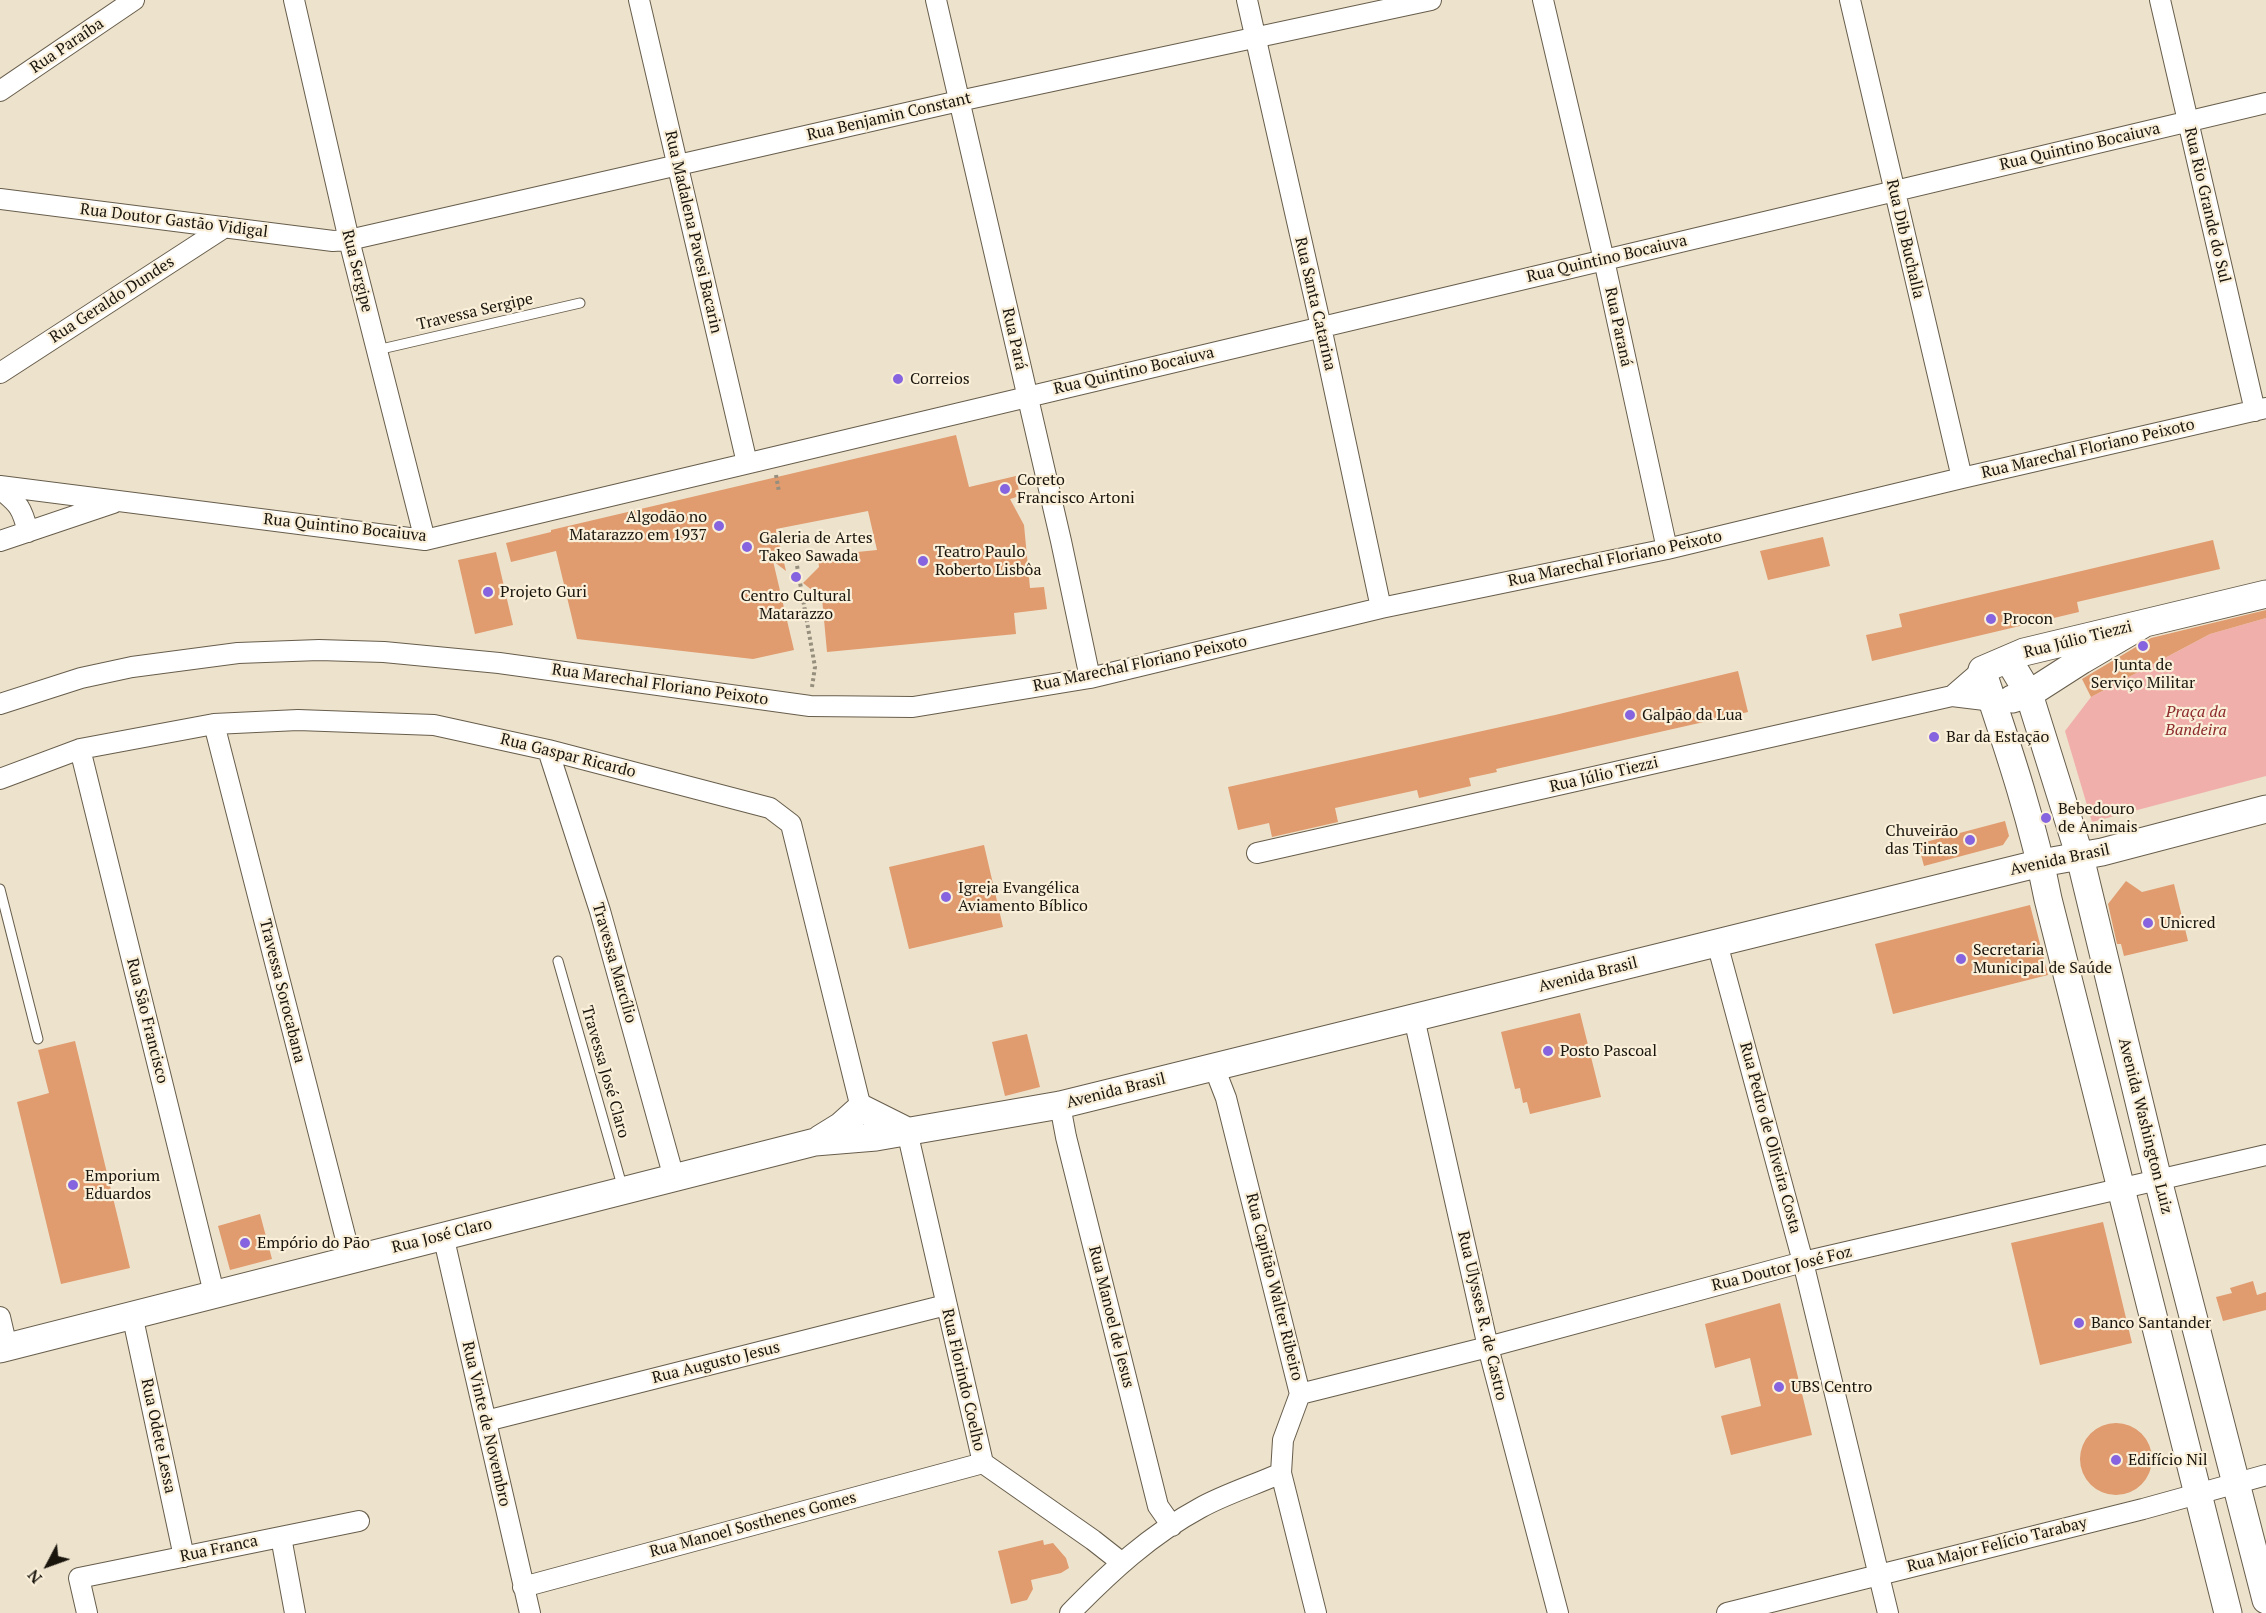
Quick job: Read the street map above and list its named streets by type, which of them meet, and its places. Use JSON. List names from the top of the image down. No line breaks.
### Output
{"streets":{"street":["Rua Paraíba","Rua Benjamin Constant","Rua Quintino Bocaiuva","Rua Rio Grande do Sul","Rua Doutor Gastão Vidigal","Rua Madalena Pavesi Bacarin","Rua Dib Buchalla","Rua Sergipe","Rua Geraldo Dundes","Rua Santa Catarina","Rua Paraná","Rua Pará","Rua Marechal Floriano Peixoto","Rua Júlio Tiezzi","Rua Gaspar Ricardo","Avenida Brasil","Travessa Marcílio","Travessa Sorocabana","Rua São Francisco","Avenida Washington Luiz","Rua Pedro de Oliveira Costa","Rua José Claro","Rua Doutor José Foz","Rua Capitão Walter Ribeiro","Rua Ulysses R. de Castro","Rua Manoel de Jesus","Rua Augusto Jesus","Rua Florindo Coelho","Rua Vinte de Novembro","Rua Odete Lessa","Rua Manoel Sosthenes Gomes","Rua Major Felício Tarabay","Rua Franca"],"lane":["Travessa Sergipe","Travessa José Claro"]},"crossings":[["Rua Benjamin Constant","Rua Doutor Gastão Vidigal"],["Rua Benjamin Constant","Rua Madalena Pavesi Bacarin"],["Rua Benjamin Constant","Rua Sergipe"],["Rua Benjamin Constant","Rua Santa Catarina"],["Rua Benjamin Constant","Rua Pará"],["Rua Quintino Bocaiuva","Rua Rio Grande do Sul"],["Rua Quintino Bocaiuva","Rua Madalena Pavesi Bacarin"],["Rua Quintino Bocaiuva","Rua Dib Buchalla"],["Rua Quintino Bocaiuva","Rua Sergipe"],["Rua Quintino Bocaiuva","Rua Santa Catarina"],["Rua Quintino Bocaiuva","Rua Paraná"],["Rua Quintino Bocaiuva","Rua Pará"],["Rua Rio Grande do Sul","Rua Marechal Floriano Peixoto"],["Rua Doutor Gastão Vidigal","Rua Sergipe"],["Rua Doutor Gastão Vidigal","Rua Geraldo Dundes"],["Rua Dib Buchalla","Rua Marechal Floriano Peixoto"],["Rua Sergipe","Travessa Sergipe"],["Rua Santa Catarina","Rua Marechal Floriano Peixoto"],["Rua Paraná","Rua Marechal Floriano Peixoto"],["Rua Pará","Rua Marechal Floriano Peixoto"],["Rua Júlio Tiezzi","Avenida Washington Luiz"],["Rua Gaspar Ricardo","Travessa Marcílio"],["Rua Gaspar Ricardo","Travessa Sorocabana"],["Rua Gaspar Ricardo","Rua São Francisco"],["Rua Gaspar Ricardo","Rua José Claro"],["Avenida Brasil","Avenida Washington Luiz"],["Avenida Brasil","Rua Pedro de Oliveira Costa"],["Avenida Brasil","Rua José Claro"],["Avenida Brasil","Rua Capitão Walter Ribeiro"],["Avenida Brasil","Rua Ulysses R. de Castro"],["Avenida Brasil","Rua Manoel de Jesus"],["Avenida Brasil","Rua Florindo Coelho"],["Travessa Marcílio","Rua José Claro"],["Travessa Sorocabana","Rua José Claro"],["Rua São Francisco","Rua José Claro"],["Travessa José Claro","Rua José Claro"],["Avenida Washington Luiz","Rua Doutor José Foz"],["Avenida Washington Luiz","Rua Major Felício Tarabay"],["Rua Pedro de Oliveira Costa","Rua Doutor José Foz"],["Rua Pedro de Oliveira Costa","Rua Major Felício Tarabay"],["Rua José Claro","Rua Florindo Coelho"],["Rua José Claro","Rua Vinte de Novembro"],["Rua José Claro","Rua Odete Lessa"],["Rua Doutor José Foz","Rua Capitão Walter Ribeiro"],["Rua Doutor José Foz","Rua Ulysses R. de Castro"],["Rua Augusto Jesus","Rua Florindo Coelho"],["Rua Augusto Jesus","Rua Vinte de Novembro"],["Rua Florindo Coelho","Rua Manoel Sosthenes Gomes"],["Rua Vinte de Novembro","Rua Manoel Sosthenes Gomes"],["Rua Odete Lessa","Rua Franca"]],"parks":["Praça da Bandeira"],"places":["Correios","Coreto Francisco Artoni","Algodão no Matarazzo em 1937","Galeria de Artes Takeo Sawada","Teatro Paulo Roberto Lisbôa","Centro Cultural Matarazzo","Projeto Guri","Procon","Junta de Serviço Militar","Galpão da Lua","Bar da Estação","Bebedouro de Animais","Chuveirão das Tintas","Igreja Evangélica Aviamento Bíblico","Unicred","Secretaria Municipal de Saúde","Posto Pascoal","Emporium Eduardos","Empório do Pão","Banco Santander","UBS Centro","Edifício Nil"],"north":"bottom left"}
